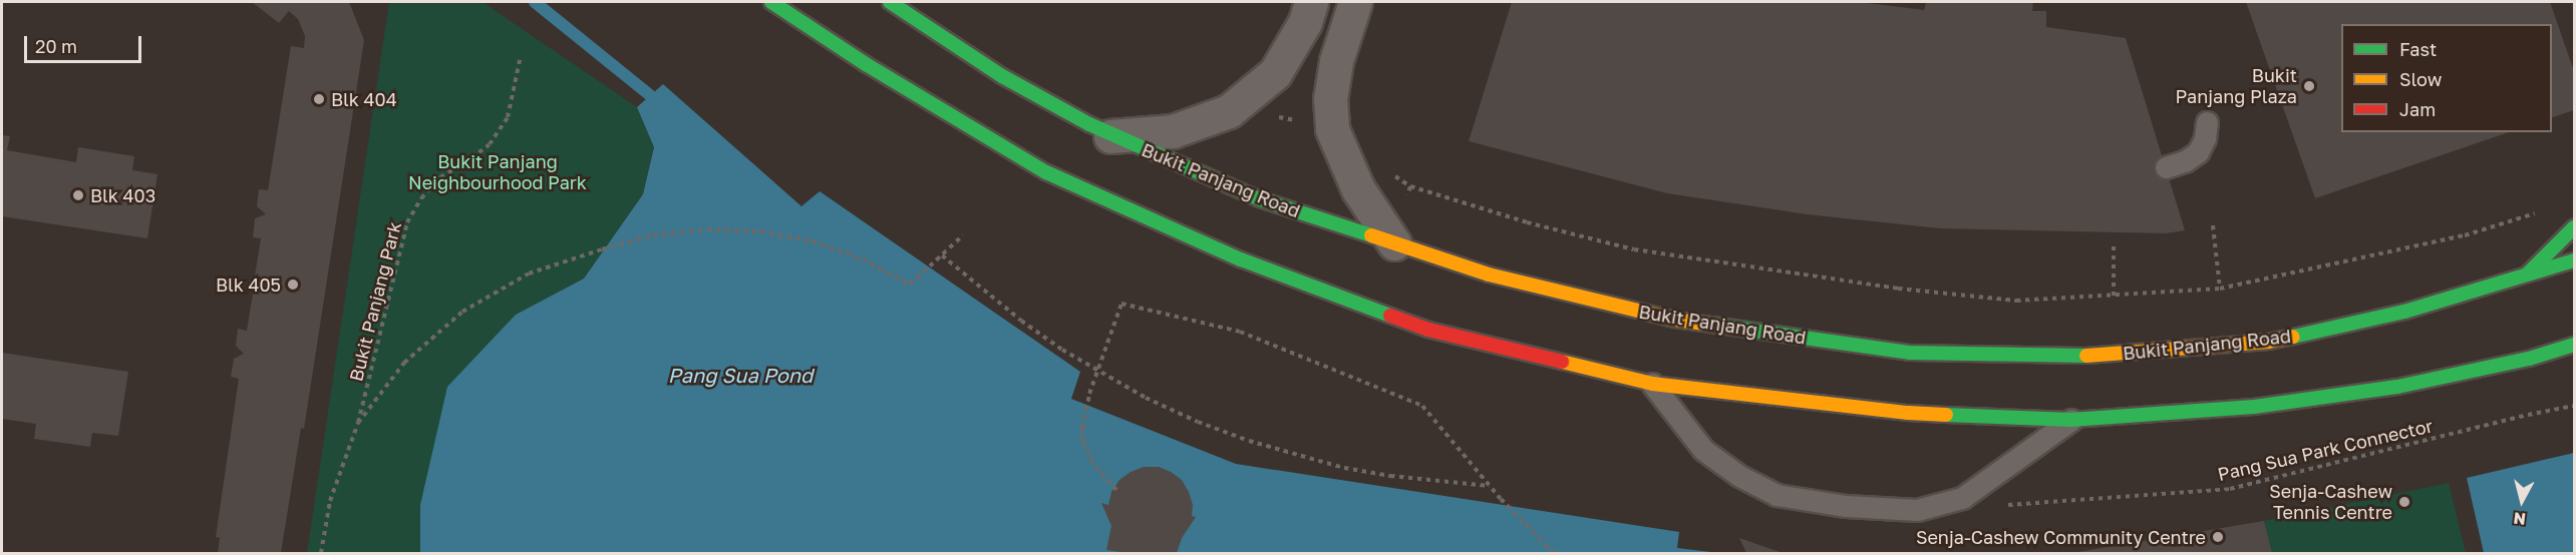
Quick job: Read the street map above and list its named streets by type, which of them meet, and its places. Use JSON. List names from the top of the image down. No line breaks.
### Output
{"streets":{"main road":["Bukit Panjang Road"],"path":["Bukit Panjang Park","Pang Sua Park Connector"]},"water":["Pang Sua Pond"],"parks":["Bukit Panjang Neighbourhood Park"],"places":["Bukit Panjang Plaza","Blk 404","Blk 403","Blk 405","Senja-Cashew Tennis Centre","Senja-Cashew Community Centre"],"legend":["Fast","Slow","Jam"],"scale_bar":"20 m","north":"bottom"}
